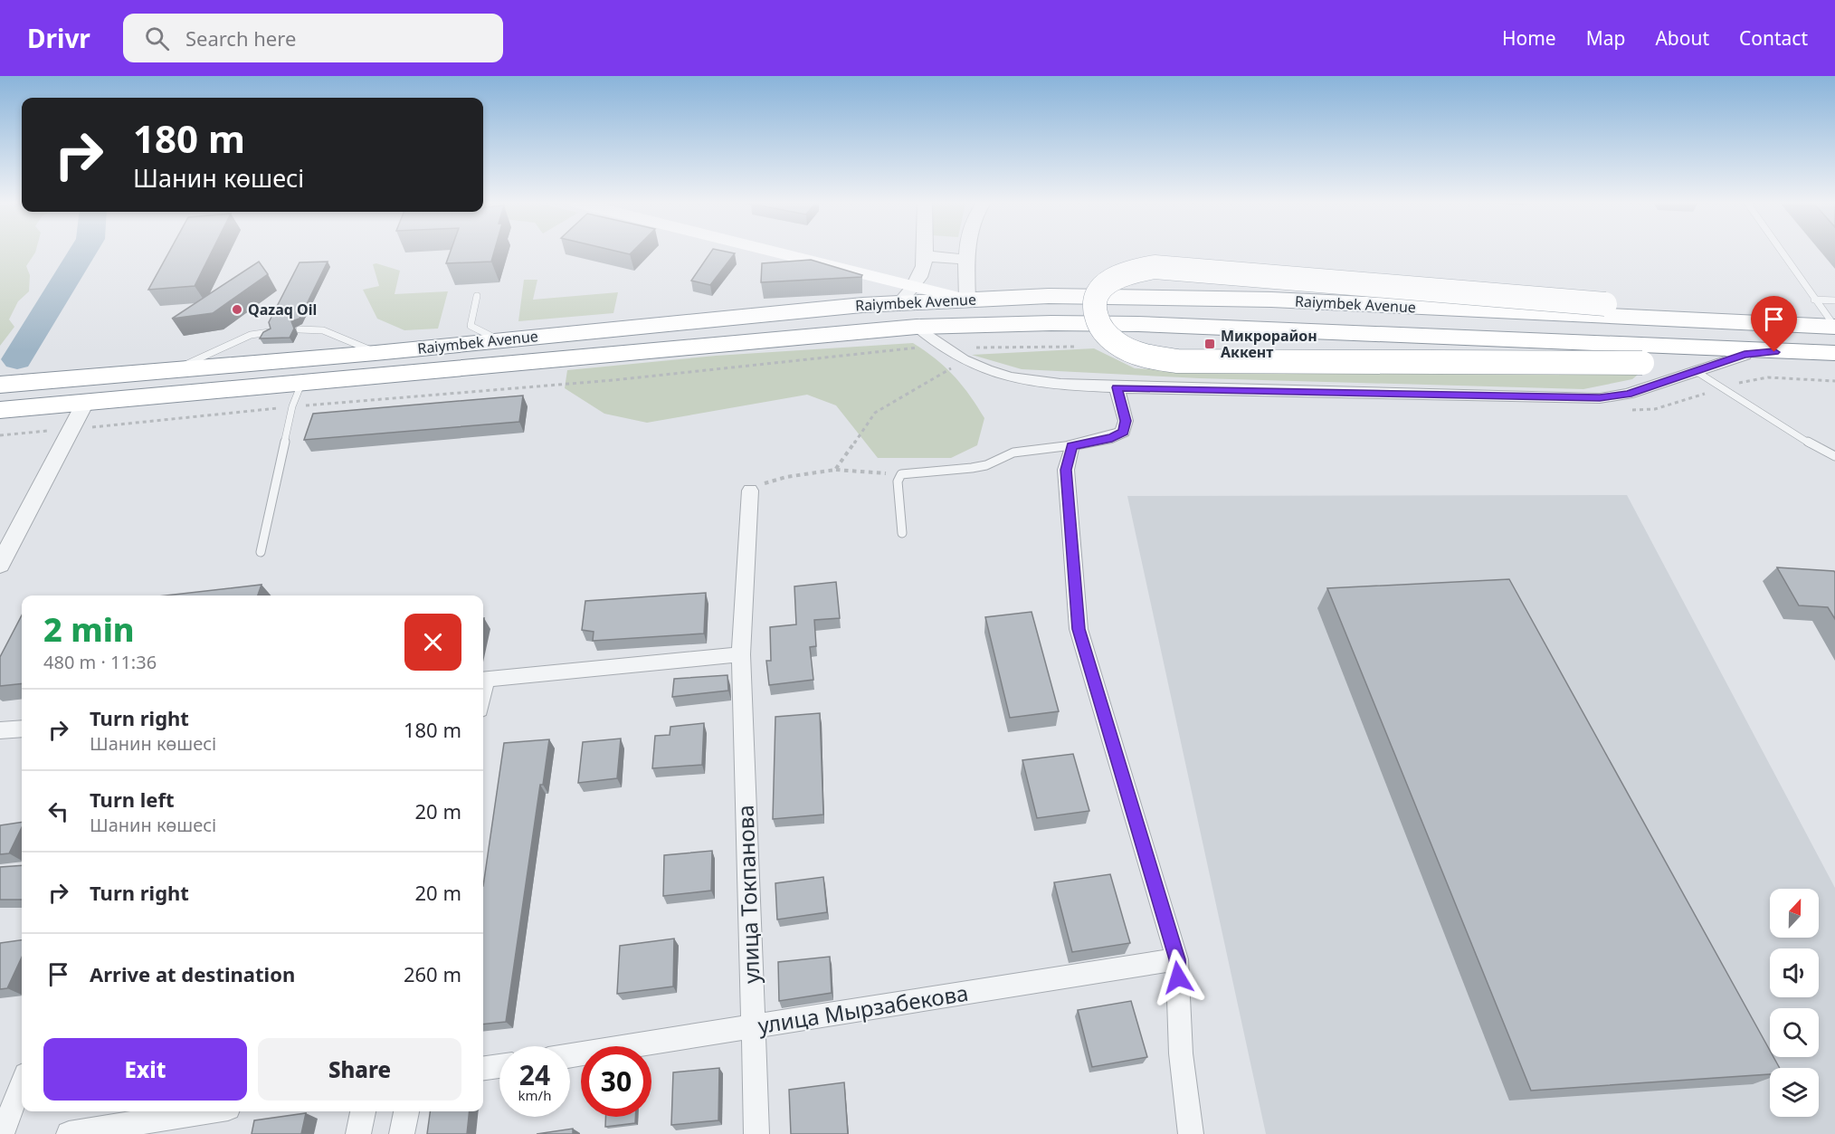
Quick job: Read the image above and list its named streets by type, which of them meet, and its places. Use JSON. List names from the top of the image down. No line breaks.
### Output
{"streets":{"highway":["Raiymbek Avenue"],"street":["улица Токпанова","улица Мырзабекова"]},"crossings":[["улица Токпанова","улица Мырзабекова"]],"places":{"other":["Qazaq Oil"],"transit":["Микрорайон Аккент"]},"north":"top","page":{"header":"Drivr","search":"Search here","nav":["Home","Map","About","Contact"],"turn":["180 m","Шанин көшесі"],"heading":["2 min","480 m · 11:36"],"list":[{"name":"Turn right","note":"Шанин көшесі","value":"180 m"},{"name":"Turn left","note":"Шанин көшесі","value":"20 m"},{"name":"Turn right","value":"20 m"},{"name":"Arrive at destination","value":"260 m"}],"buttons":["Exit","Share"],"speed":"24 km/h","limit":"30"}}
